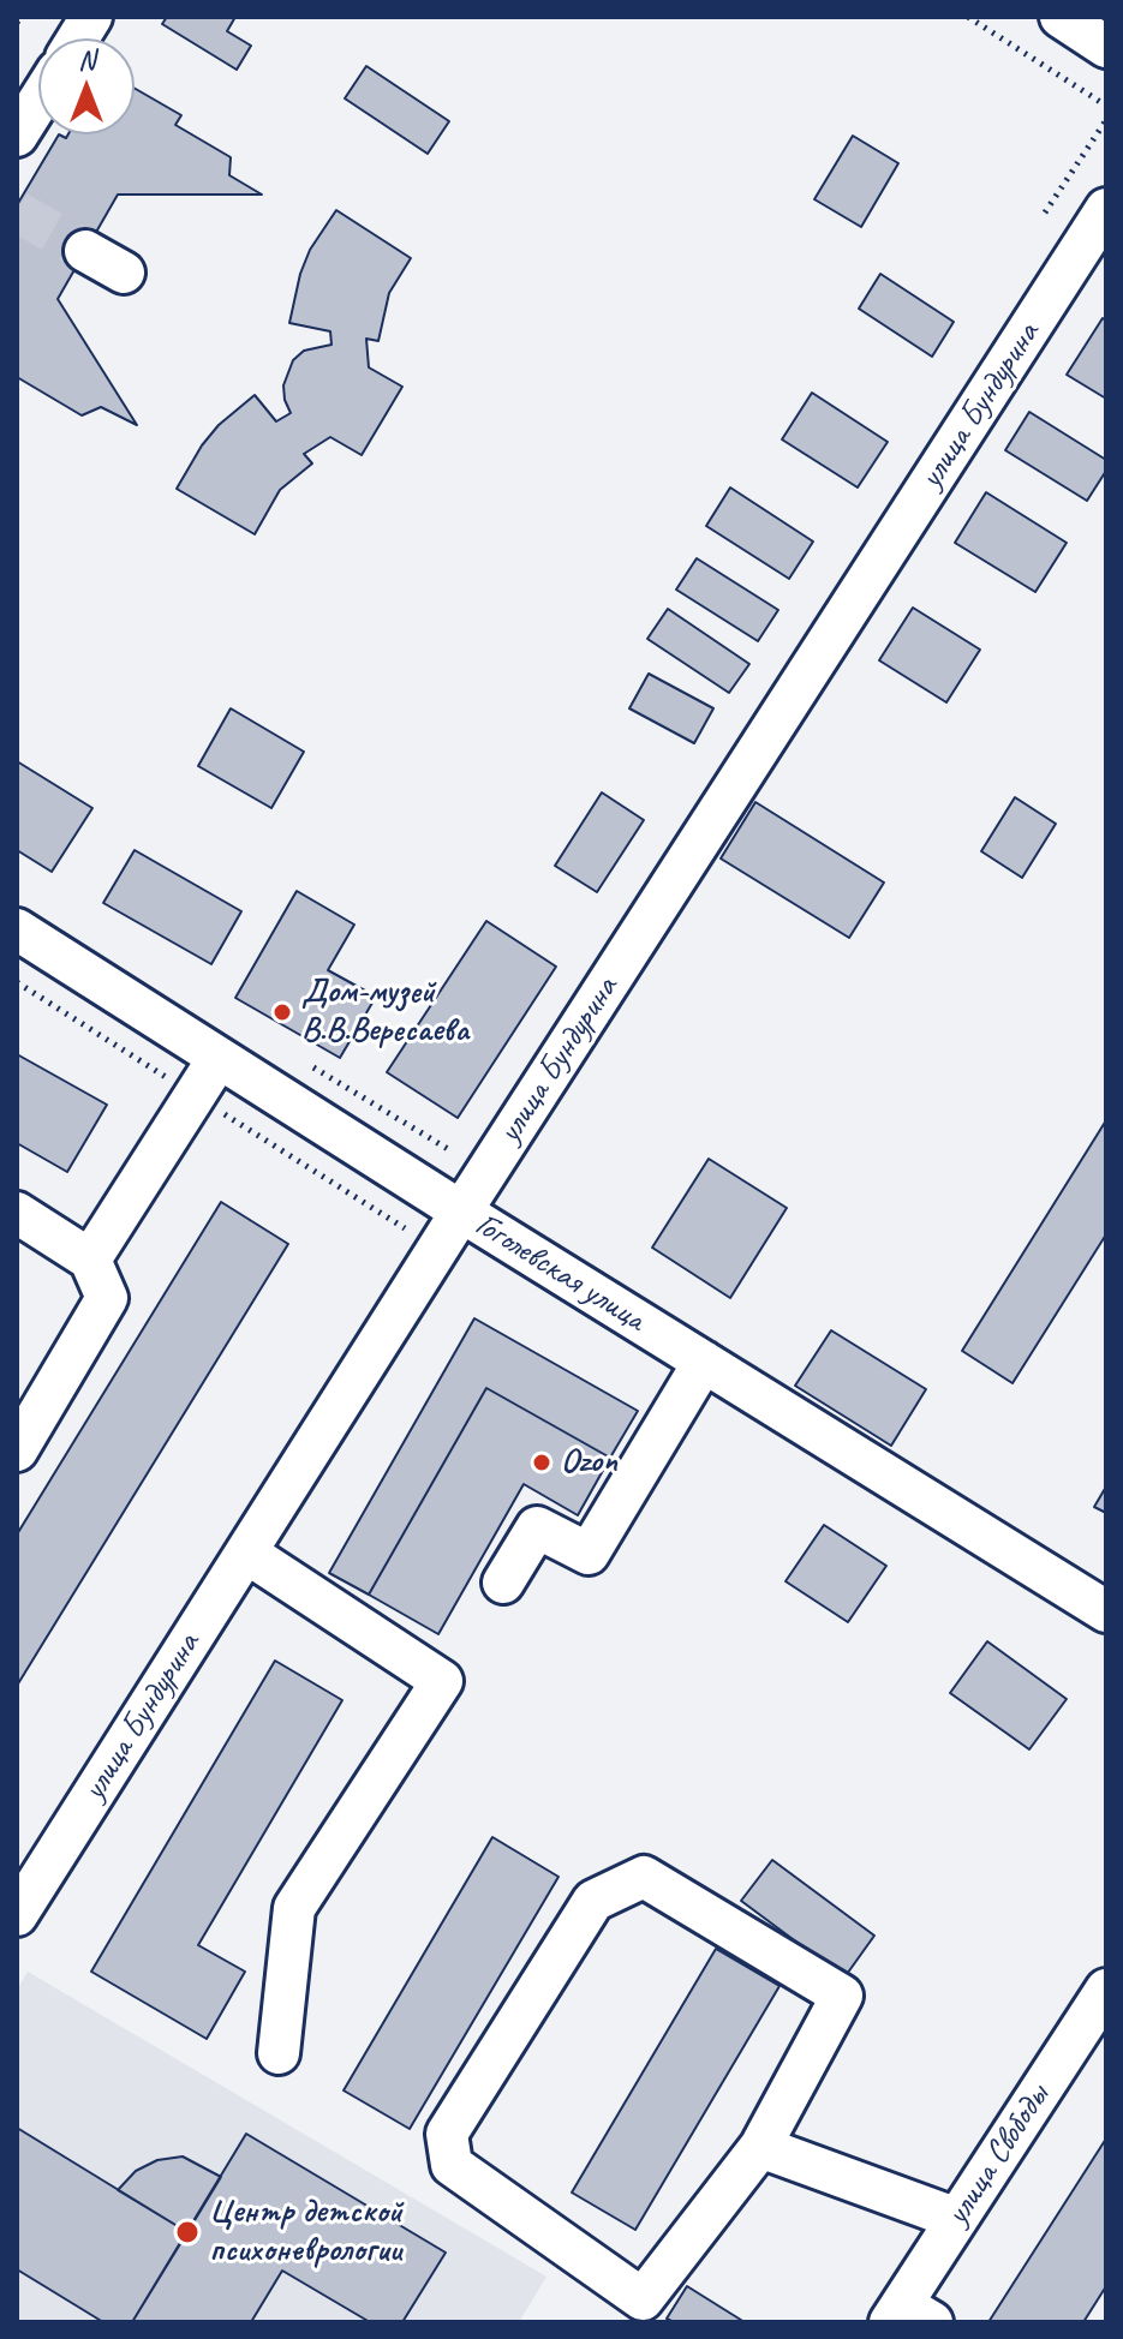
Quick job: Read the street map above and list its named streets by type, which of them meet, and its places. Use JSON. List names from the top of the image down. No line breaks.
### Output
{"streets":{"street":["улица Бундурина","Гоголевская улица","улица Свободы"]},"crossings":[["улица Бундурина","Гоголевская улица"]],"places":["Дом-музей В.В.Вересаева","Ozon","Центр детской психоневрологии"],"north":"top"}
